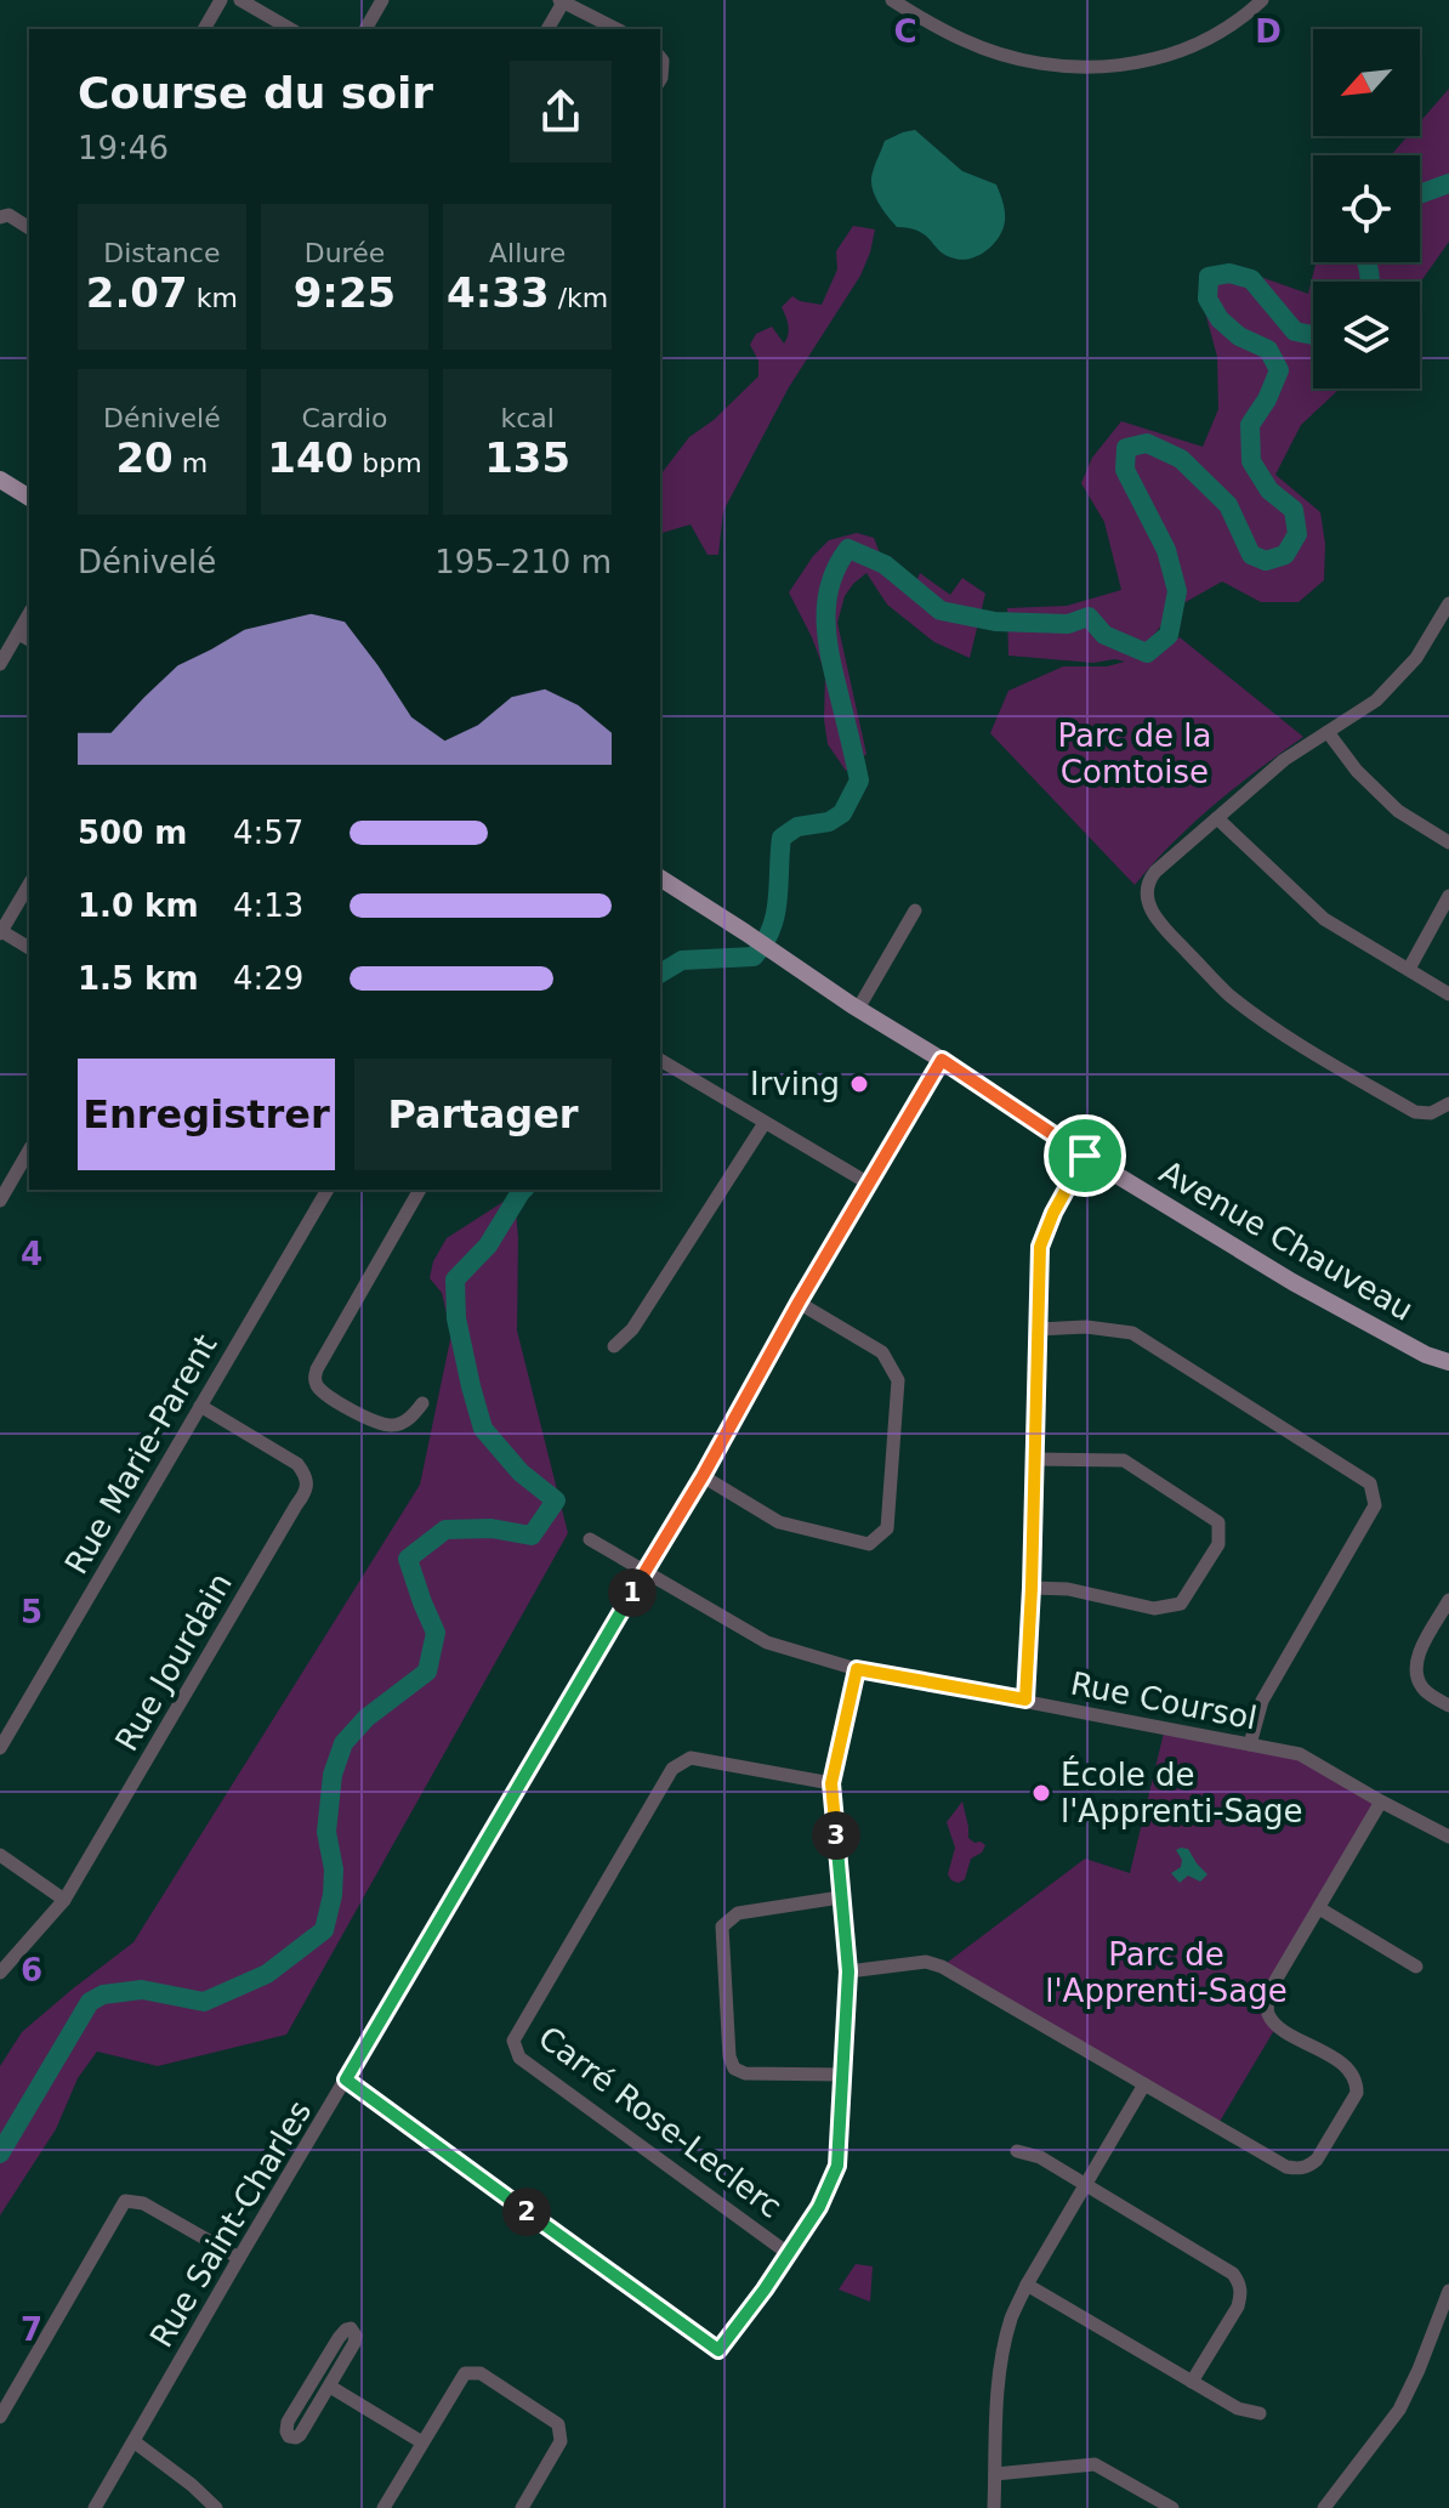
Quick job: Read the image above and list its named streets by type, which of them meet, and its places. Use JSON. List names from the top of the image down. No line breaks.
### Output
{"streets":{"main road":["Avenue Chauveau"],"street":["Rue Marie-Parent","Rue Jourdain","Rue Coursol","Carré Rose-Leclerc","Rue Saint-Charles"]},"crossings":[["Avenue Chauveau","Rue Saint-Charles"],["Rue Marie-Parent","Rue Jourdain"],["Rue Coursol","Rue Saint-Charles"]],"parks":["Parc de la Comtoise","Parc de l'Apprenti-Sage"],"places":["Irving","École de l'Apprenti-Sage"],"north":"bottom left","page":{"heading":["Course du soir","19:46"],"stats":[["Distance","2.07 km"],["Durée","9:25"],["Allure","4:33 /km"],["Dénivelé","20 m"],["Cardio","140 bpm"],["kcal","135"]],"chart":["Dénivelé","195–210 m"],"list":[{"name":"500 m","note":"4:57"},{"name":"1.0 km","note":"4:13"},{"name":"1.5 km","note":"4:29"}],"buttons":["Enregistrer","Partager"],"pins":["1","3","2"]},"grid":{"columns":["C","D"],"rows":["4","5","6","7"]}}
